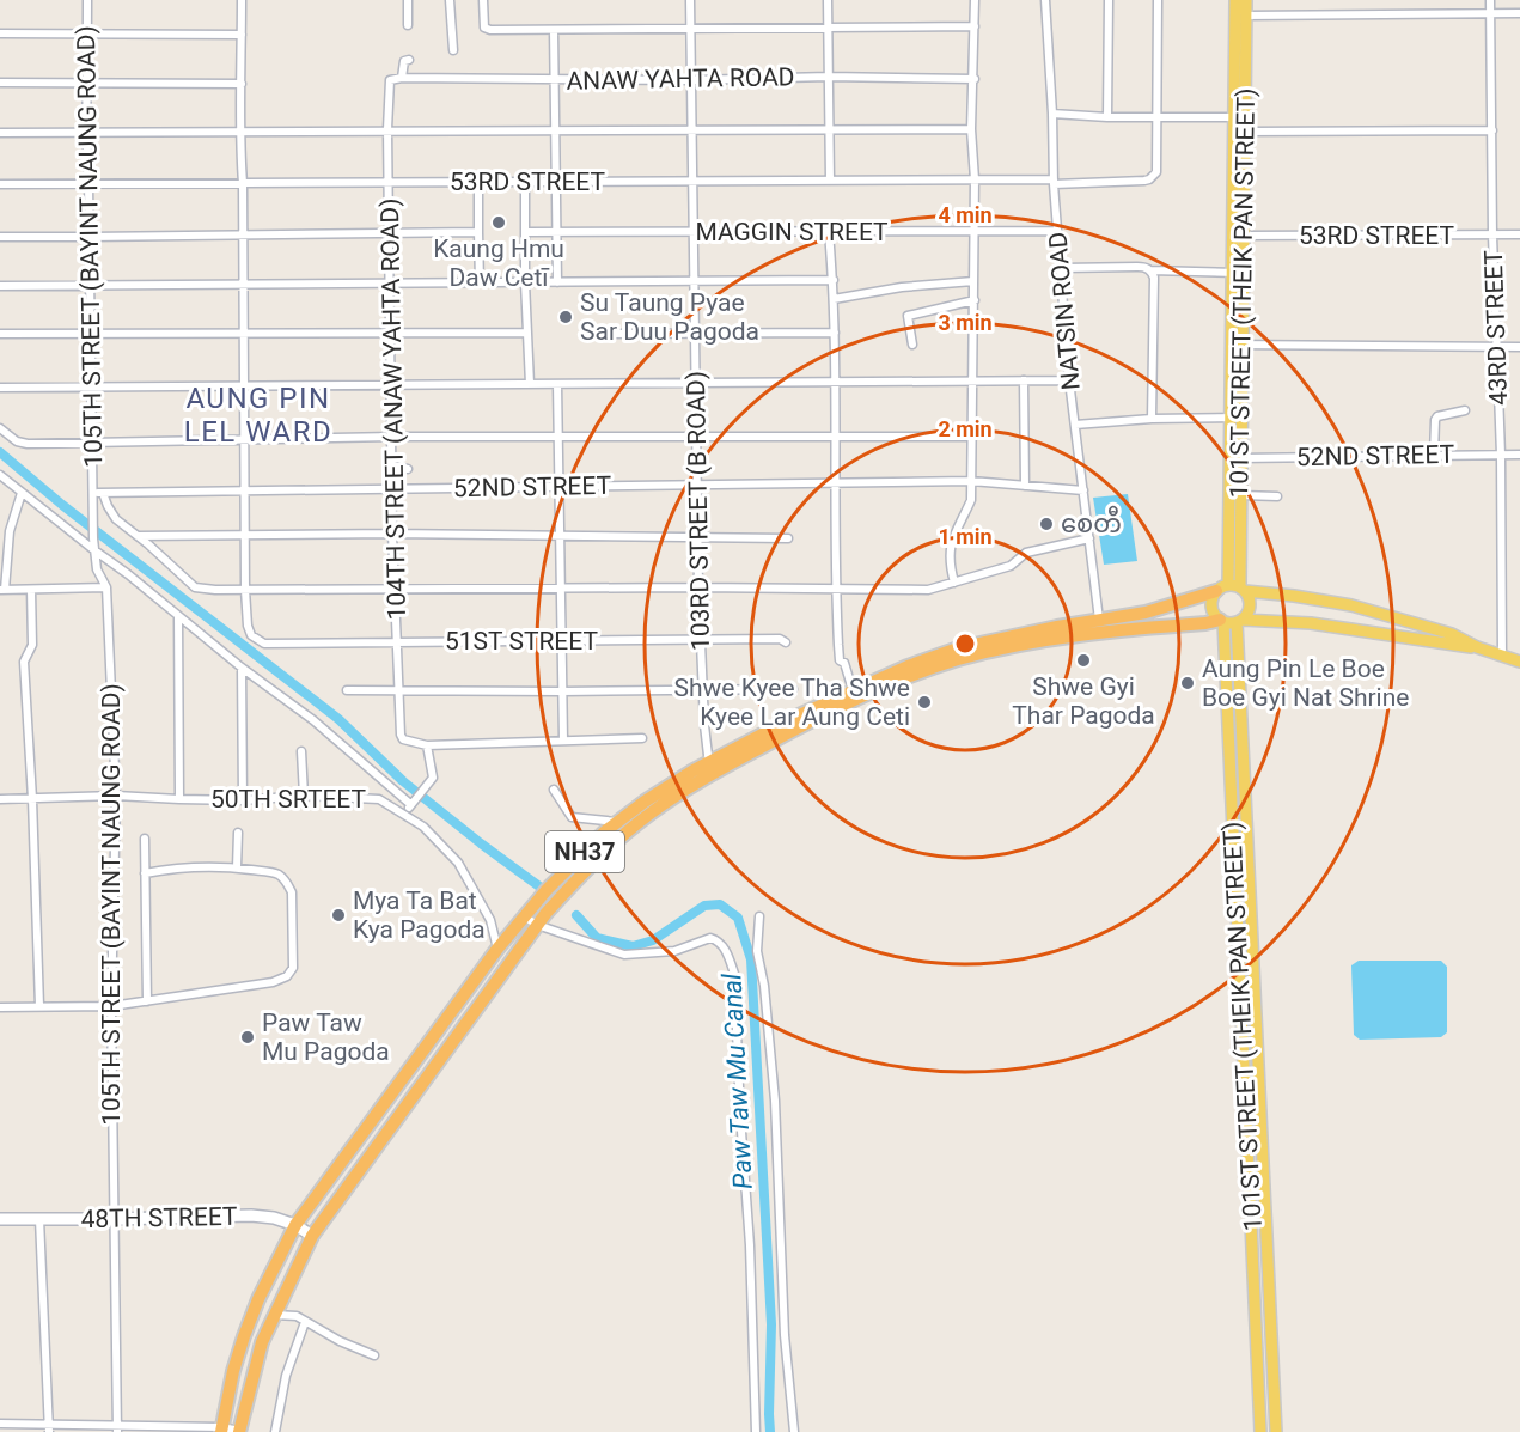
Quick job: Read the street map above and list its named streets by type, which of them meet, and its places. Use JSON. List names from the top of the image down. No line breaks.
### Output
{"streets":{"highway":["NH37"],"main road":["101ST STREET (THEIK PAN STREET)","48TH STREET"],"street":["ANAW YAHTA ROAD","53RD STREET","MAGGIN STREET","105TH STREET (BAYINT NAUNG ROAD)","NATSIN ROAD","43RD STREET","104TH STREET (ANAW YAHTA ROAD)","52ND STREET","103RD STREET (B ROAD)","51ST STREET","50TH SRTEET"]},"crossings":[["ANAW YAHTA ROAD","104TH STREET (ANAW YAHTA ROAD)"],["ANAW YAHTA ROAD","103RD STREET (B ROAD)"],["53RD STREET","105TH STREET (BAYINT NAUNG ROAD)"],["53RD STREET","101ST STREET (THEIK PAN STREET)"],["53RD STREET","NATSIN ROAD"],["53RD STREET","43RD STREET"],["53RD STREET","104TH STREET (ANAW YAHTA ROAD)"],["53RD STREET","103RD STREET (B ROAD)"],["MAGGIN STREET","NATSIN ROAD"],["MAGGIN STREET","103RD STREET (B ROAD)"],["105TH STREET (BAYINT NAUNG ROAD)","52ND STREET"],["105TH STREET (BAYINT NAUNG ROAD)","50TH SRTEET"],["105TH STREET (BAYINT NAUNG ROAD)","48TH STREET"],["101ST STREET (THEIK PAN STREET)","52ND STREET"],["101ST STREET (THEIK PAN STREET)","NH37"],["NATSIN ROAD","52ND STREET"],["NATSIN ROAD","NH37"],["43RD STREET","52ND STREET"],["104TH STREET (ANAW YAHTA ROAD)","52ND STREET"],["104TH STREET (ANAW YAHTA ROAD)","51ST STREET"],["52ND STREET","103RD STREET (B ROAD)"],["103RD STREET (B ROAD)","51ST STREET"],["103RD STREET (B ROAD)","NH37"],["50TH SRTEET","NH37"],["NH37","48TH STREET"]],"districts":["AUNG PIN LEL WARD"],"water":["Paw Taw Mu Canal"],"places":["Kaung Hmu Daw Cetī","Su Taung Pyae Sar Duu Pagoda","စေတီ","Shwe Gyi Thar Pagoda","Aung Pin Le Boe Boe Gyi Nat Shrine","Shwe Kyee Tha Shwe Kyee Lar Aung Ceti","Mya Ta Bat Kya Pagoda","Paw Taw Mu Pagoda"],"rings":["4 min","3 min","2 min","1 min"]}
